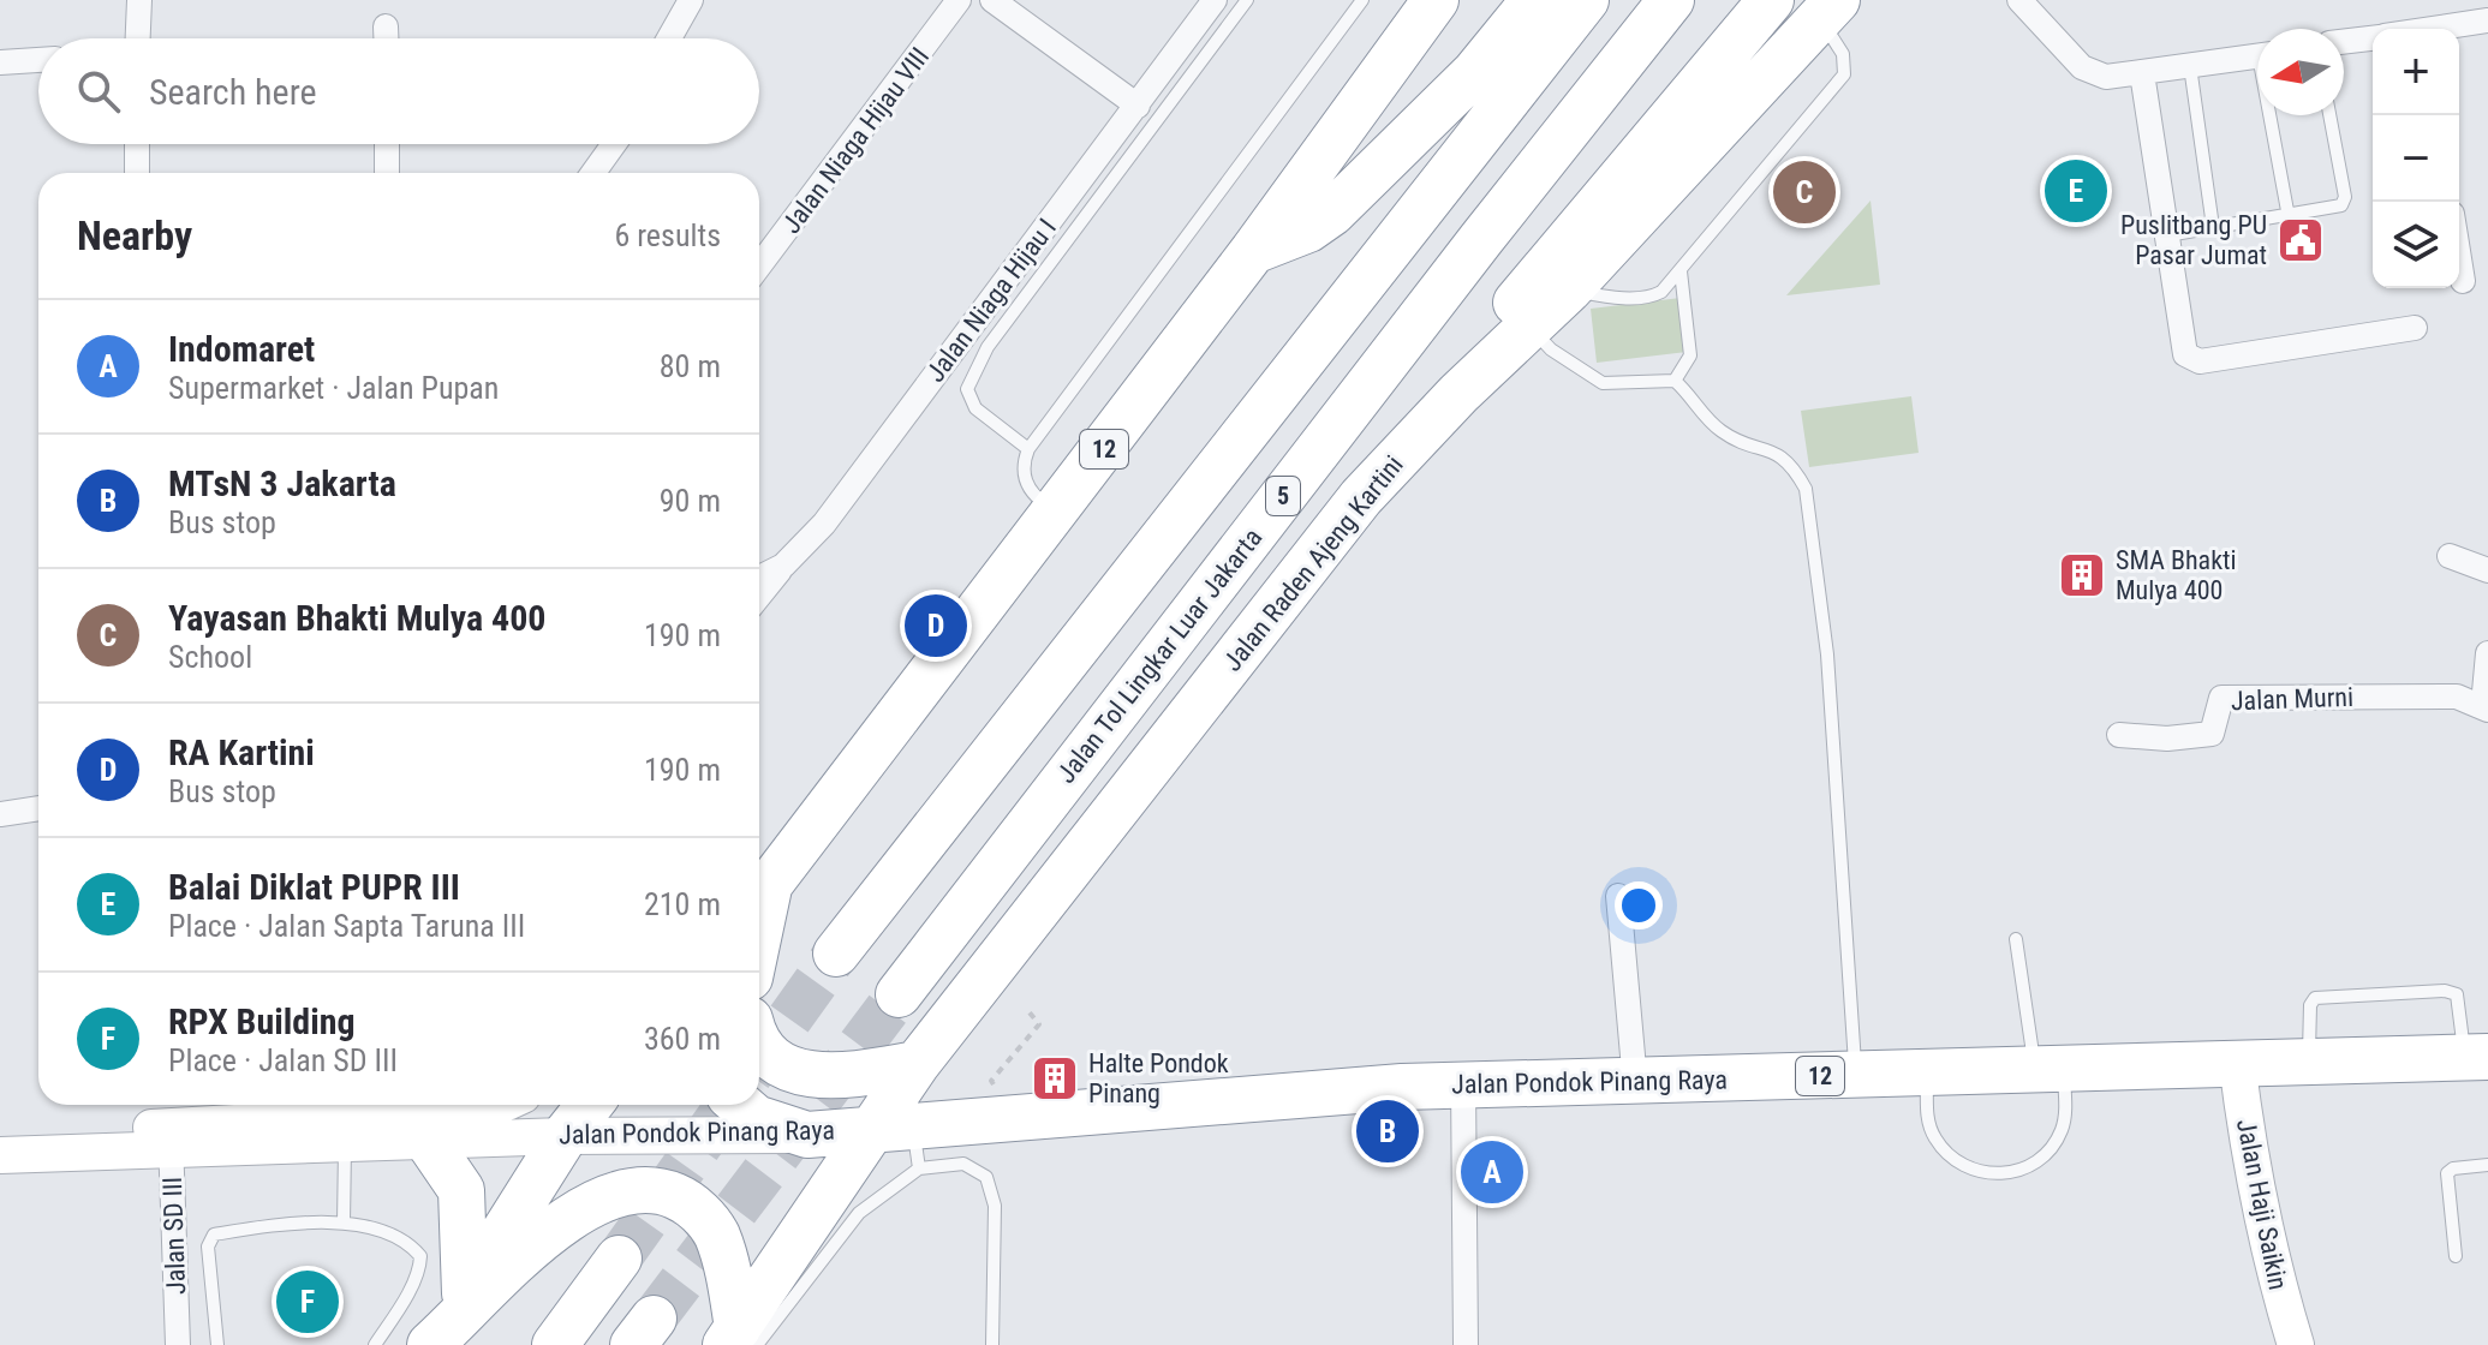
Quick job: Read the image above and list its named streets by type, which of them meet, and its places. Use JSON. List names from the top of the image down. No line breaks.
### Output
{"streets":{"highway":["12","5","Jalan Raden Ajeng Kartini","Jalan Tol Lingkar Luar Jakarta","Jalan Pondok Pinang Raya"],"main road":["Jalan Haji Saikin"],"street":["Jalan Niaga Hijau VIII","Jalan Niaga Hijau I","Jalan Murni","Jalan SD III"]},"crossings":[["12","Jalan Pondok Pinang Raya"],["Jalan Raden Ajeng Kartini","Jalan Pondok Pinang Raya"],["Jalan Pondok Pinang Raya","Jalan Haji Saikin"],["Jalan Pondok Pinang Raya","Jalan SD III"]],"places":{"public building":["Puslitbang PU Pasar Jumat"],"building":["SMA Bhakti Mulya 400","Halte Pondok Pinang"]},"north":"left","page":{"map_buttons":["+","−"],"search":"Search here","pins":["E","C","D","B","A","F"],"heading":["Nearby","6 results"],"list":[{"mark":"A","name":"Indomaret","note":"Supermarket · Jalan Pupan","value":"80 m"},{"mark":"B","name":"MTsN 3 Jakarta","note":"Bus stop","value":"90 m"},{"mark":"C","name":"Yayasan Bhakti Mulya 400","note":"School","value":"190 m"},{"mark":"D","name":"RA Kartini","note":"Bus stop","value":"190 m"},{"mark":"E","name":"Balai Diklat PUPR III","note":"Place · Jalan Sapta Taruna III","value":"210 m"},{"mark":"F","name":"RPX Building","note":"Place · Jalan SD III","value":"360 m"}]}}
